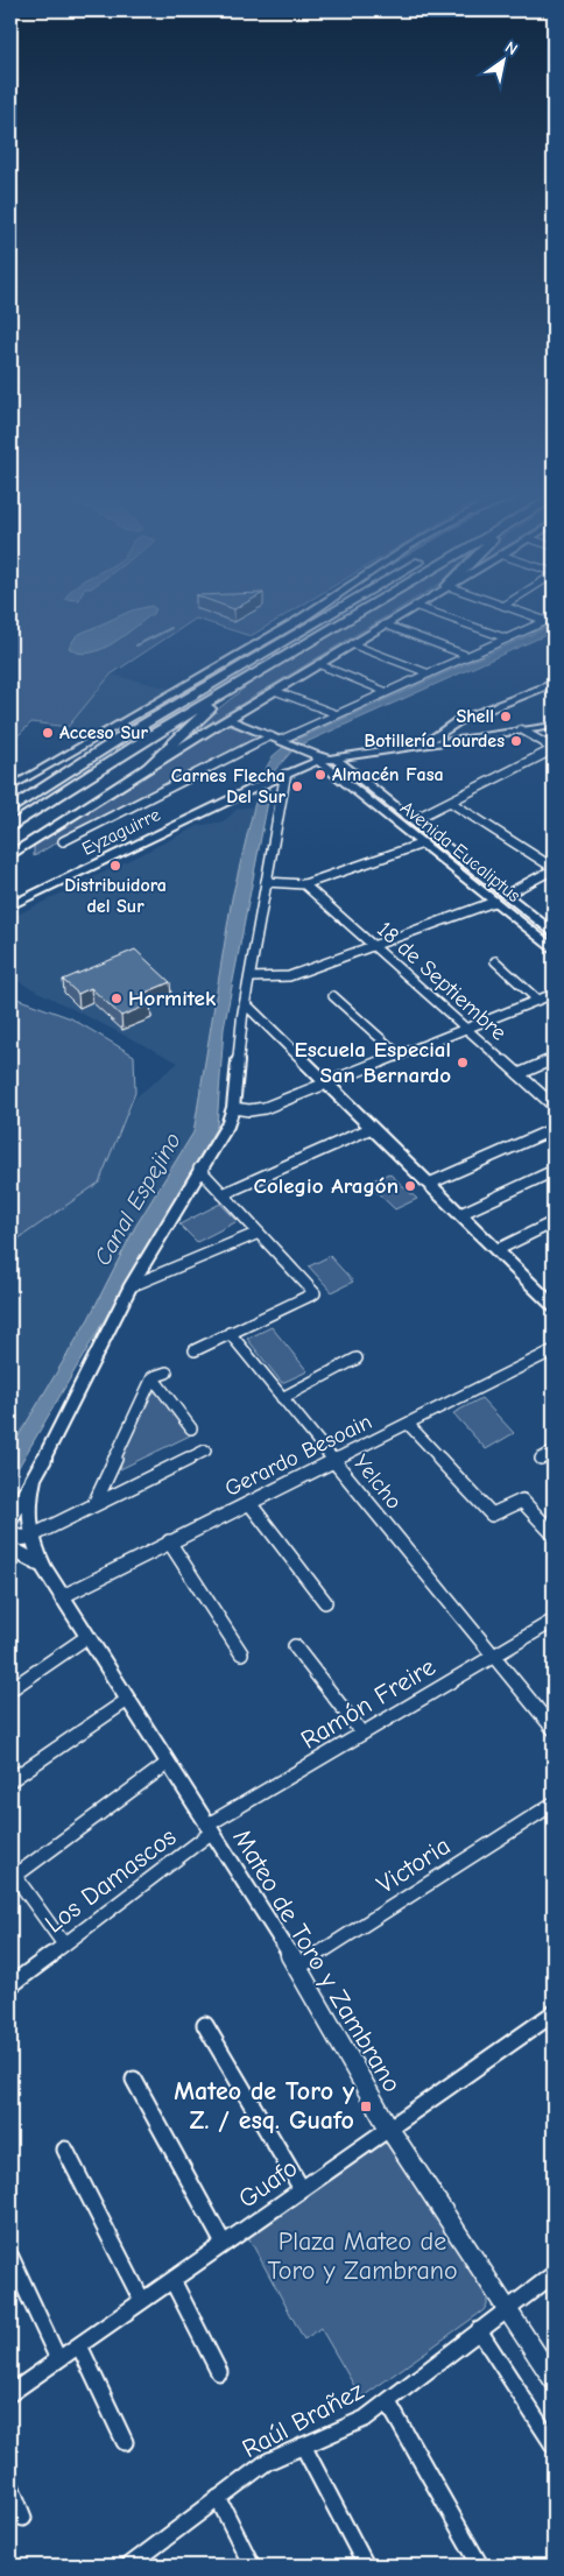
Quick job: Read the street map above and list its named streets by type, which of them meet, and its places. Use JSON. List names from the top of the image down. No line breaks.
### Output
{"streets":{"main road":["Eyzaguirre","Avenida Eucaliptus"],"street":["18 de Septiembre","Gerardo Besoain","Yelcho","Ramón Freire","Victoria","Los Damascos","Mateo de Toro y Zambrano","Guafo","Raúl Brañez"]},"crossings":[["Eyzaguirre","Avenida Eucaliptus"],["Gerardo Besoain","Yelcho"],["Gerardo Besoain","Mateo de Toro y Zambrano"],["Yelcho","Ramón Freire"],["Ramón Freire","Los Damascos"],["Ramón Freire","Mateo de Toro y Zambrano"],["Victoria","Mateo de Toro y Zambrano"],["Los Damascos","Mateo de Toro y Zambrano"],["Mateo de Toro y Zambrano","Guafo"],["Mateo de Toro y Zambrano","Raúl Brañez"]],"water":["Canal Espejino"],"parks":["Plaza Mateo de Toro y Zambrano"],"places":{"other":["Shell","Acceso Sur","Botillería Lourdes","Almacén Fasa","Carnes Flecha Del Sur","Distribuidora del Sur","Hormitek","Escuela Especial San Bernardo","Colegio Aragón"],"transit":["Mateo de Toro y Z. / esq. Guafo"]},"north":"top right"}
